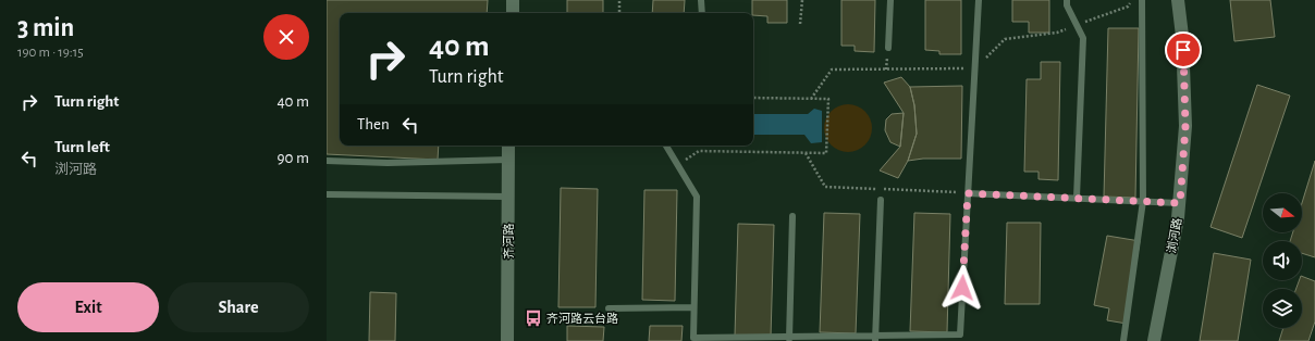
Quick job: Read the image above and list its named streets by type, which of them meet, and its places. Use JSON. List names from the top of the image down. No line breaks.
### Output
{"streets":{"street":["浏河路","齐河路"]},"places":{"bus stop":["齐河路云台路"]},"north":"right","page":{"heading":["3 min","190 m · 19:15"],"turn":["40 m","Turn right"],"list":[{"name":"Turn right","value":"40 m"},{"name":"Turn left","note":"浏河路","value":"90 m"}],"then":"Then","buttons":["Exit","Share"]}}
